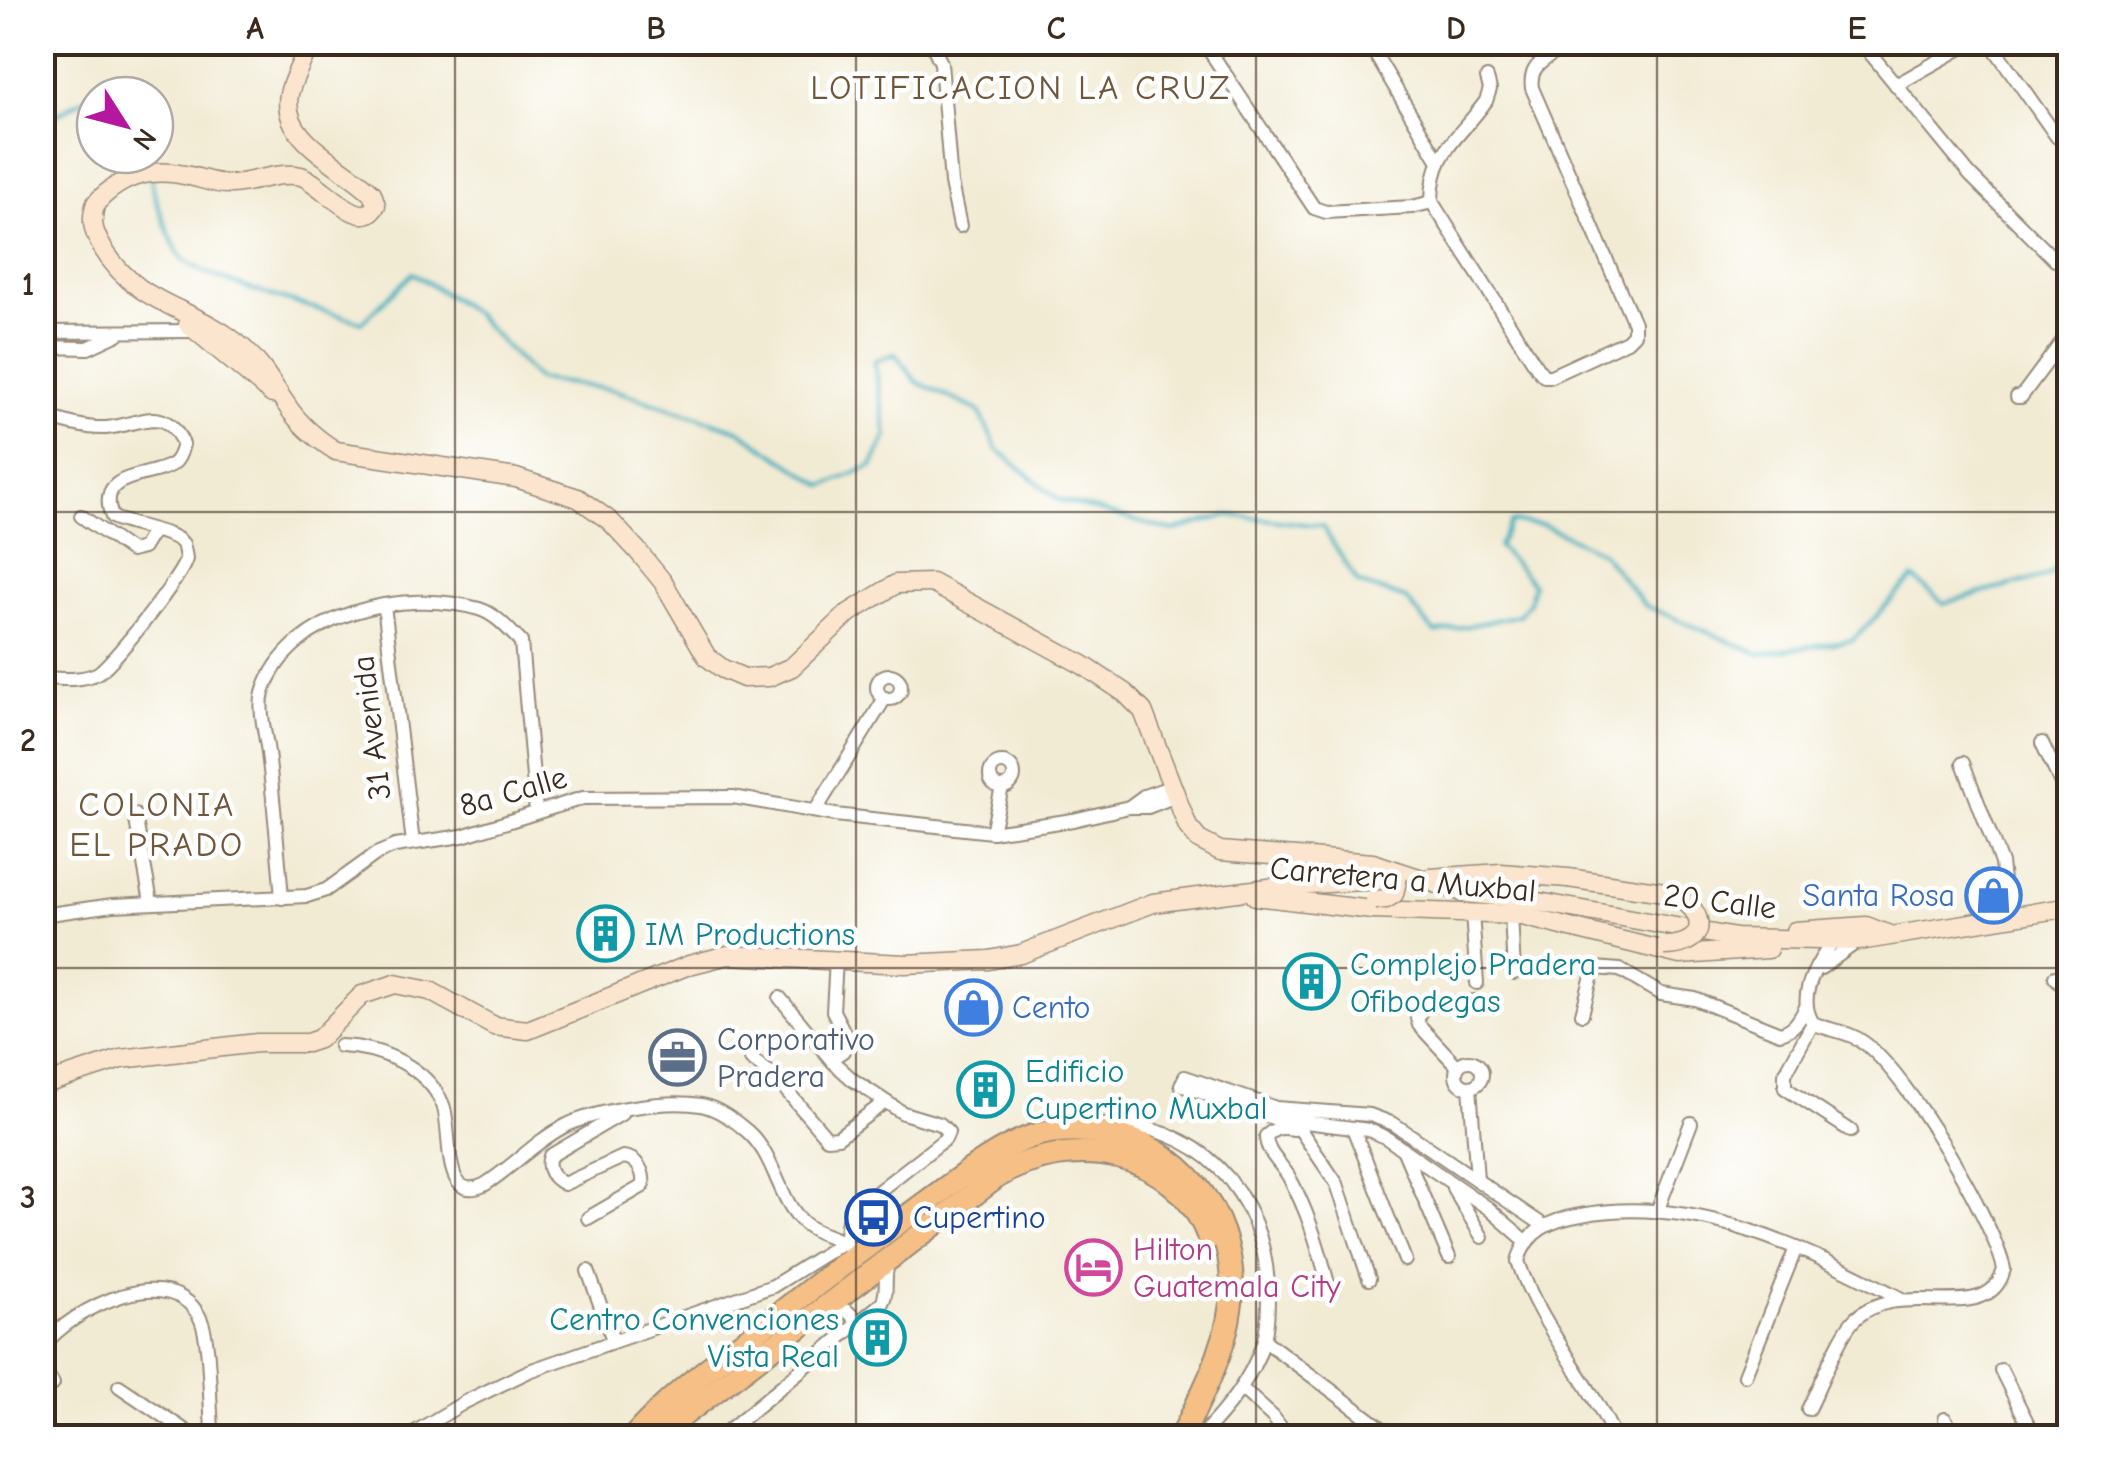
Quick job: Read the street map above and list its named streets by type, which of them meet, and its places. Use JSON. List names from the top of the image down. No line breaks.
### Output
{"streets":{"main road":["Carretera a Muxbal","20 Calle"],"street":["31 Avenida","8a Calle"]},"crossings":[["31 Avenida","8a Calle"],["Carretera a Muxbal","20 Calle"]],"districts":["LOTIFICACION LA CRUZ","COLONIA EL PRADO"],"places":{"shop":["Santa Rosa","Cento"],"building":["IM Productions","Complejo Pradera Ofibodegas","Edificio Cupertino Muxbal","Centro Convenciones Vista Real"],"office":["Corporativo Pradera"],"bus stop":["Cupertino"],"hotel":["Hilton Guatemala City"]},"north":"bottom right","grid":{"columns":["A","B","C","D","E"],"rows":["1","2","3"]}}
